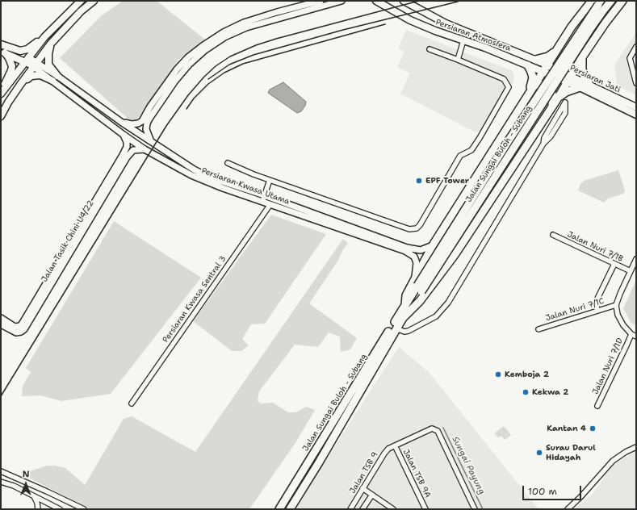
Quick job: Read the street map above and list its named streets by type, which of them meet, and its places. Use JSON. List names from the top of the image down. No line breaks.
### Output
{"streets":{"highway":["Jalan Sungai Buloh - Subang"],"main road":["Persiaran Atmosfera","Persiaran Jati","Persiaran Kwasa Utama"],"street":["Jalan Tasik Chini U4/22","Jalan Nuri 7/1B","Persiaran Kwasa Sentral 3","Jalan Nuri 7/1C","Jalan Nuri 7/1D","Jalan TSB 9","Jalan TSB 9A"]},"crossings":[["Persiaran Atmosfera","Persiaran Jati"],["Persiaran Atmosfera","Jalan Sungai Buloh - Subang"],["Persiaran Jati","Jalan Sungai Buloh - Subang"],["Jalan Sungai Buloh - Subang","Persiaran Kwasa Utama"],["Persiaran Kwasa Utama","Jalan Tasik Chini U4/22"],["Persiaran Kwasa Utama","Persiaran Kwasa Sentral 3"],["Jalan TSB 9","Jalan TSB 9A"]],"water":["Sungai Payung"],"places":["EPF Tower","Kemboja 2","Kekwa 2","Kantan 4","Surau Darul Hidayah"],"scale_bar":"100 m","north":"top"}
